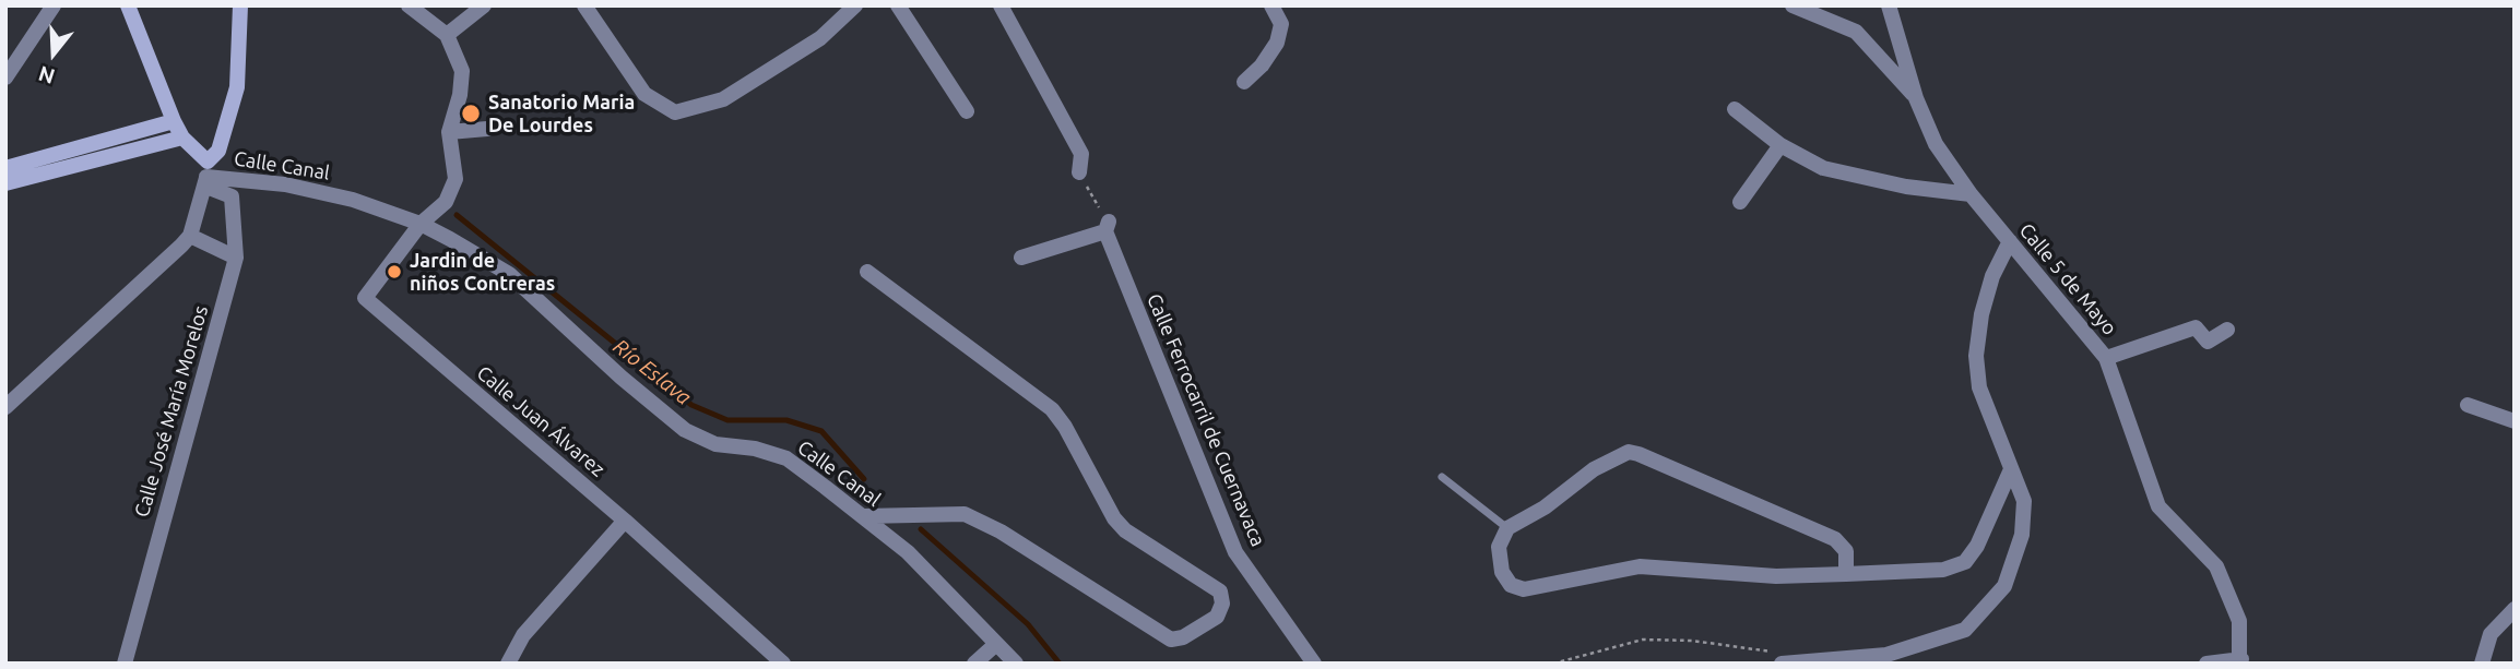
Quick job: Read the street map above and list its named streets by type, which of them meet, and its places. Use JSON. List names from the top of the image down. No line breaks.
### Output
{"streets":{"street":["Calle Canal","Calle 5 de Mayo","Calle José María Morelos","Calle Ferrocarril de Cuernavaca","Calle Juan Álvarez"]},"crossings":[["Calle Canal","Calle José María Morelos"],["Calle Canal","Calle Juan Álvarez"]],"water":["Río Eslava"],"places":["Sanatorio Maria De Lourdes","Jardin de niños Contreras"],"north":"bottom"}
